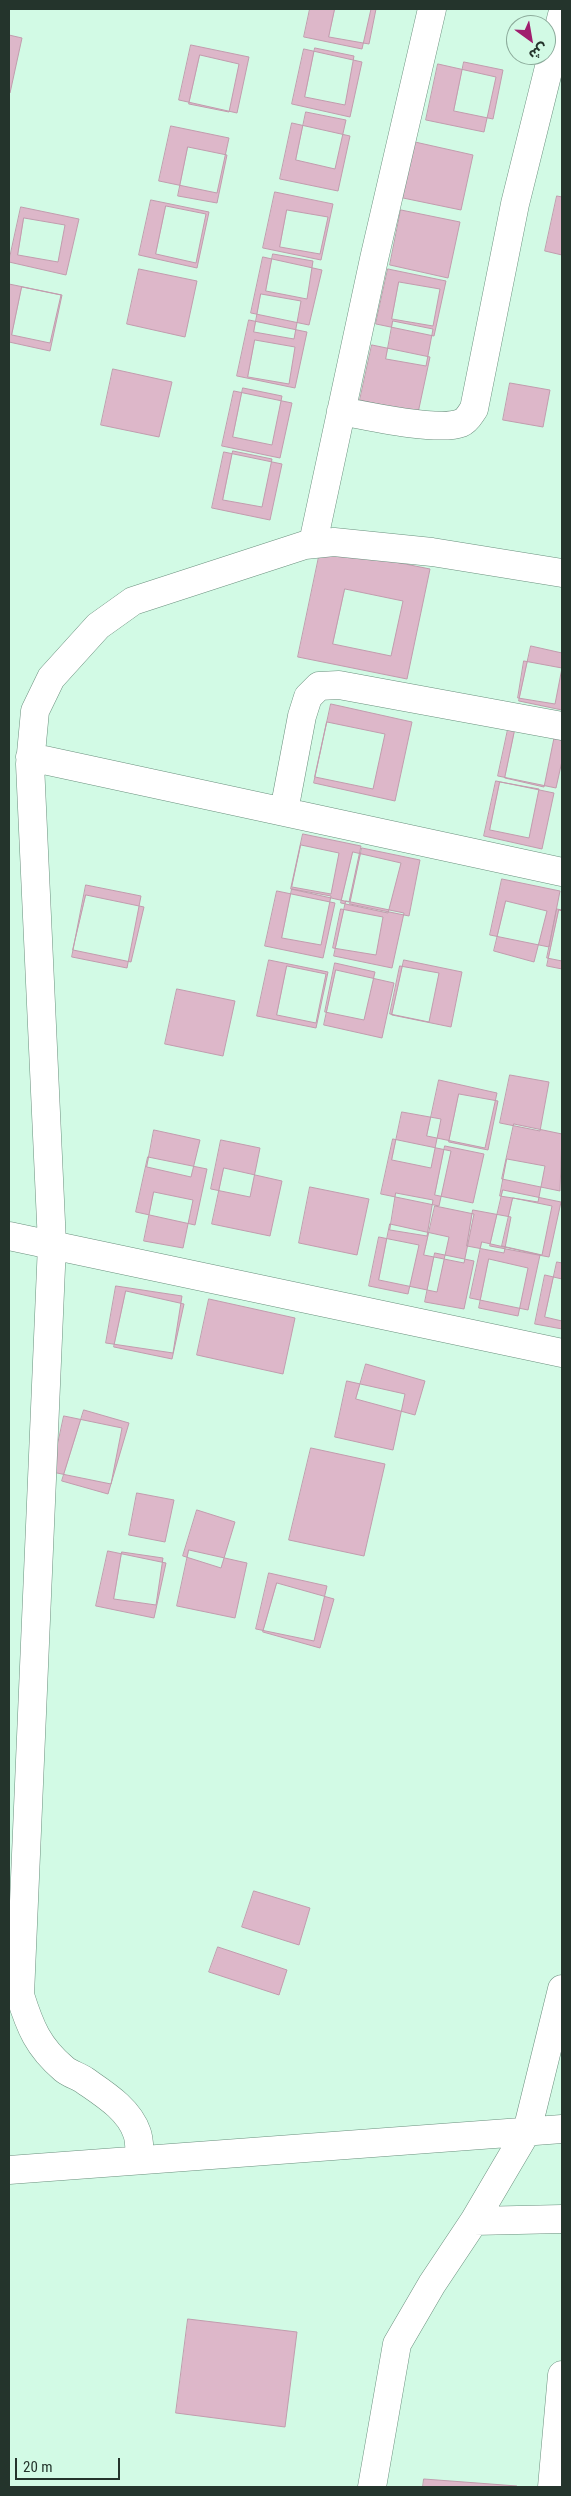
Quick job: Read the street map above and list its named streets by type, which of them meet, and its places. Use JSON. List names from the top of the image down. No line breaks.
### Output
{"scale_bar":"20 m","north":"bottom right"}
